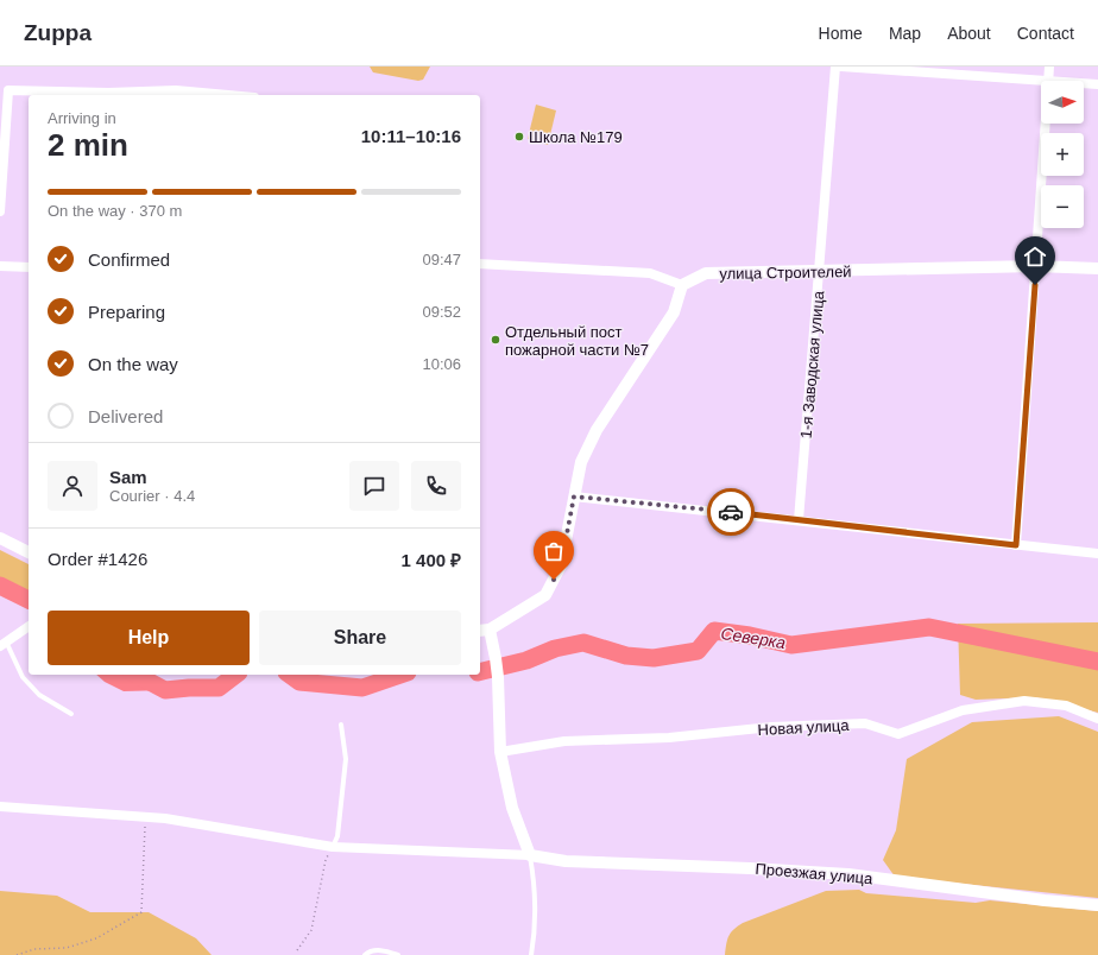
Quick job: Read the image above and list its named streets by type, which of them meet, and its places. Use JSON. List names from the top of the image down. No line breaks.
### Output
{"streets":{"street":["улица Строителей","1-я Заводская улица","Новая улица","Проезжая улица"]},"crossings":[["улица Строителей","1-я Заводская улица"]],"water":["Северка"],"places":["Школа №179","Отдельный пост пожарной части №7"],"north":"right","page":{"header":"Zuppa","nav":["Home","Map","About","Contact"],"map_buttons":["+","−"],"heading":["2 min","Arriving in","10:11–10:16"],"panel":["Sam","Courier · 4.4","Order #1426","1 400 ₽"],"bar":"On the way · 370 m","list":[["Confirmed","09:47"],["Preparing","09:52"],["On the way","10:06"],"Delivered"],"buttons":["Help","Share"]}}
